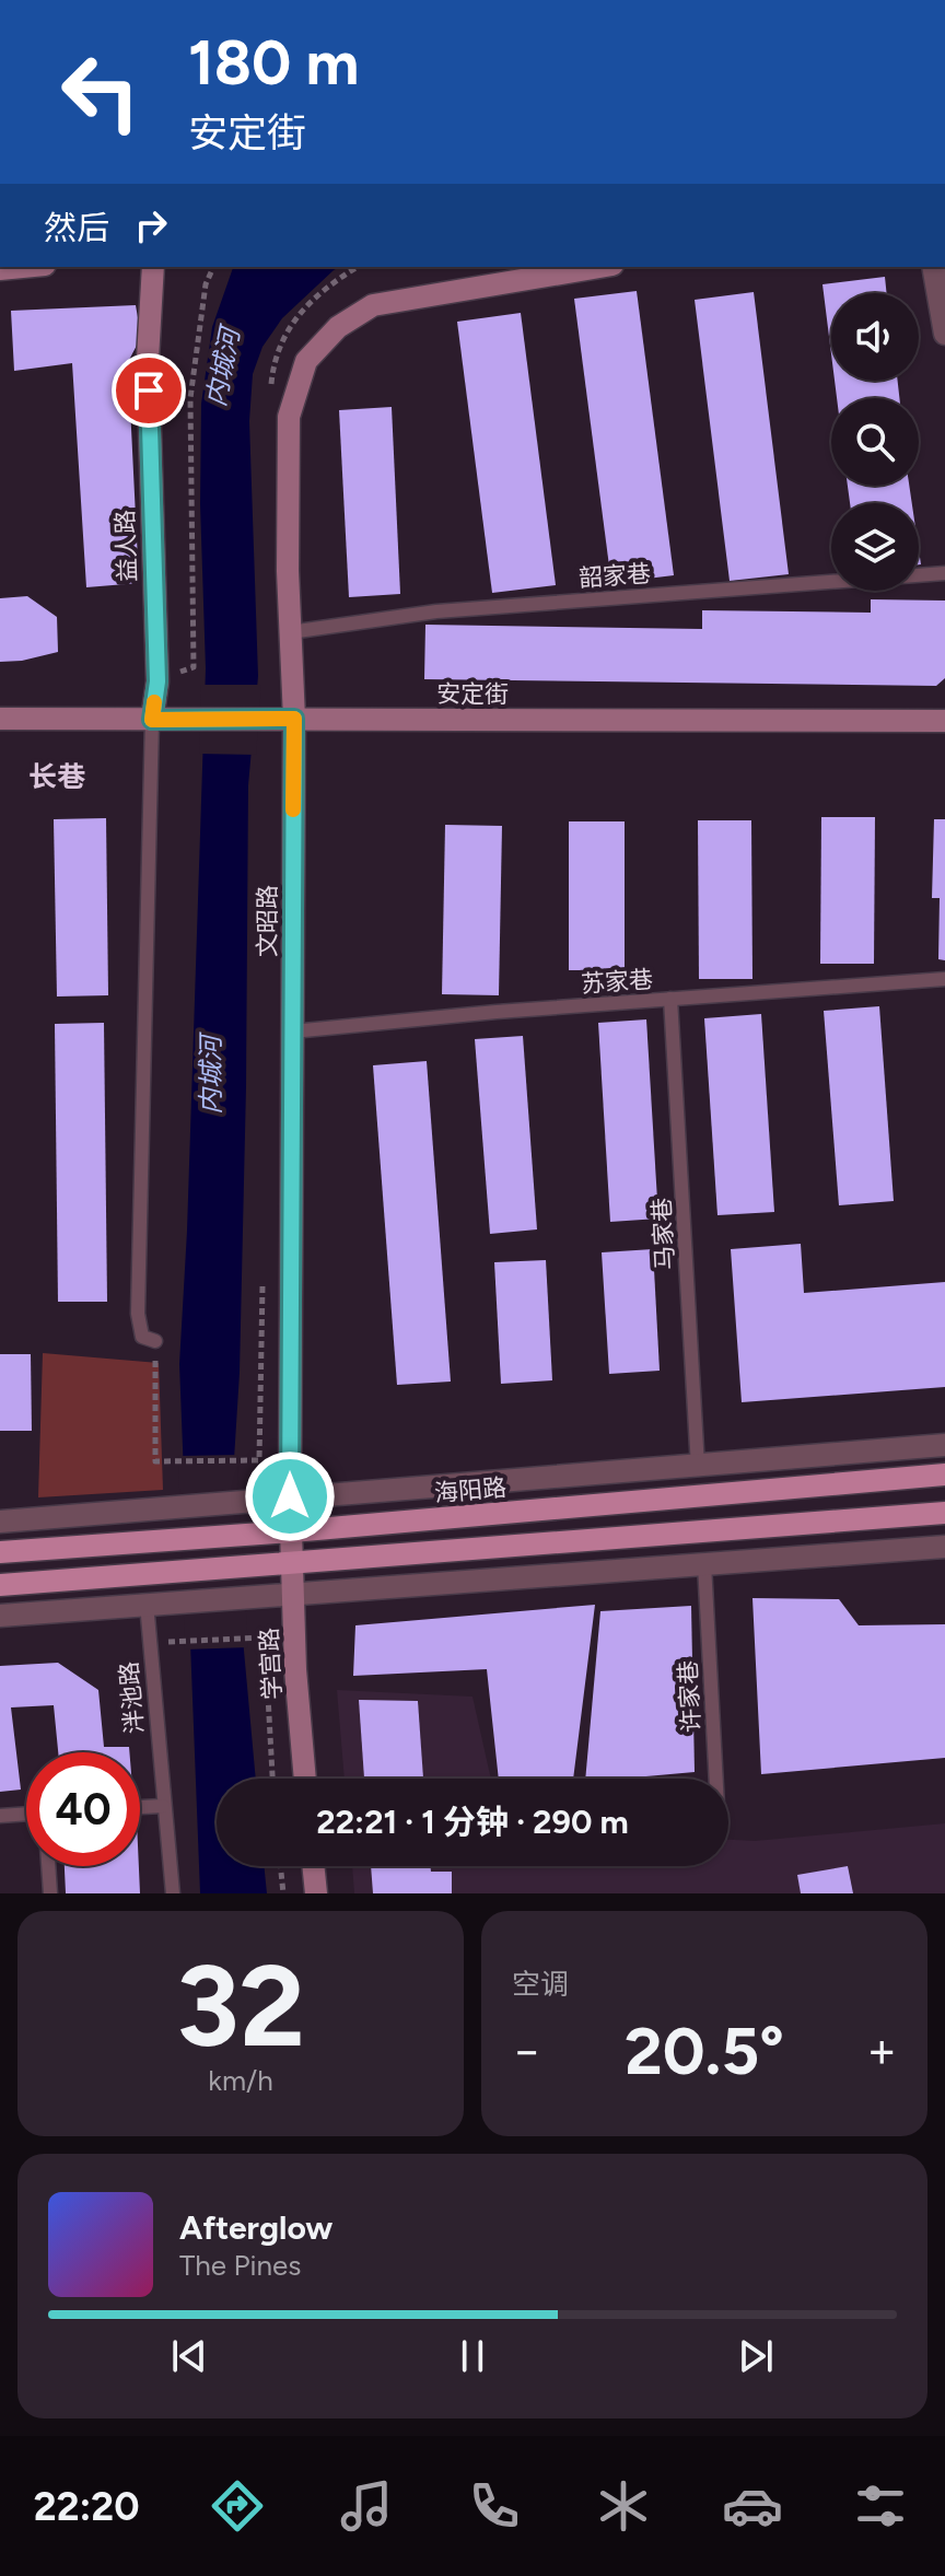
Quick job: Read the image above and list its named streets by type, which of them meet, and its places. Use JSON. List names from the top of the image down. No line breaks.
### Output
{"streets":{"main road":["海阳路"],"street":["益人路","安定街","文昭路","学宫路"],"lane":["韶家巷","苏家巷","马家巷","许家巷","泮池路"]},"crossings":[["益人路","安定街"],["韶家巷","文昭路"],["安定街","文昭路"],["文昭路","苏家巷"],["文昭路","海阳路"],["文昭路","学宫路"],["苏家巷","马家巷"],["海阳路","学宫路"]],"districts":["长巷"],"water":["内城河"],"page":{"turn":["180 m","安定街"],"then":"然后","limit":"40","trip":"22:21 · 1 分钟 · 290 m","tile":[["32","km/h"],"空调"],"heat":["−","20.5°","+"],"song":["Afterglow","The Pines"],"tabs":"22:20"}}
